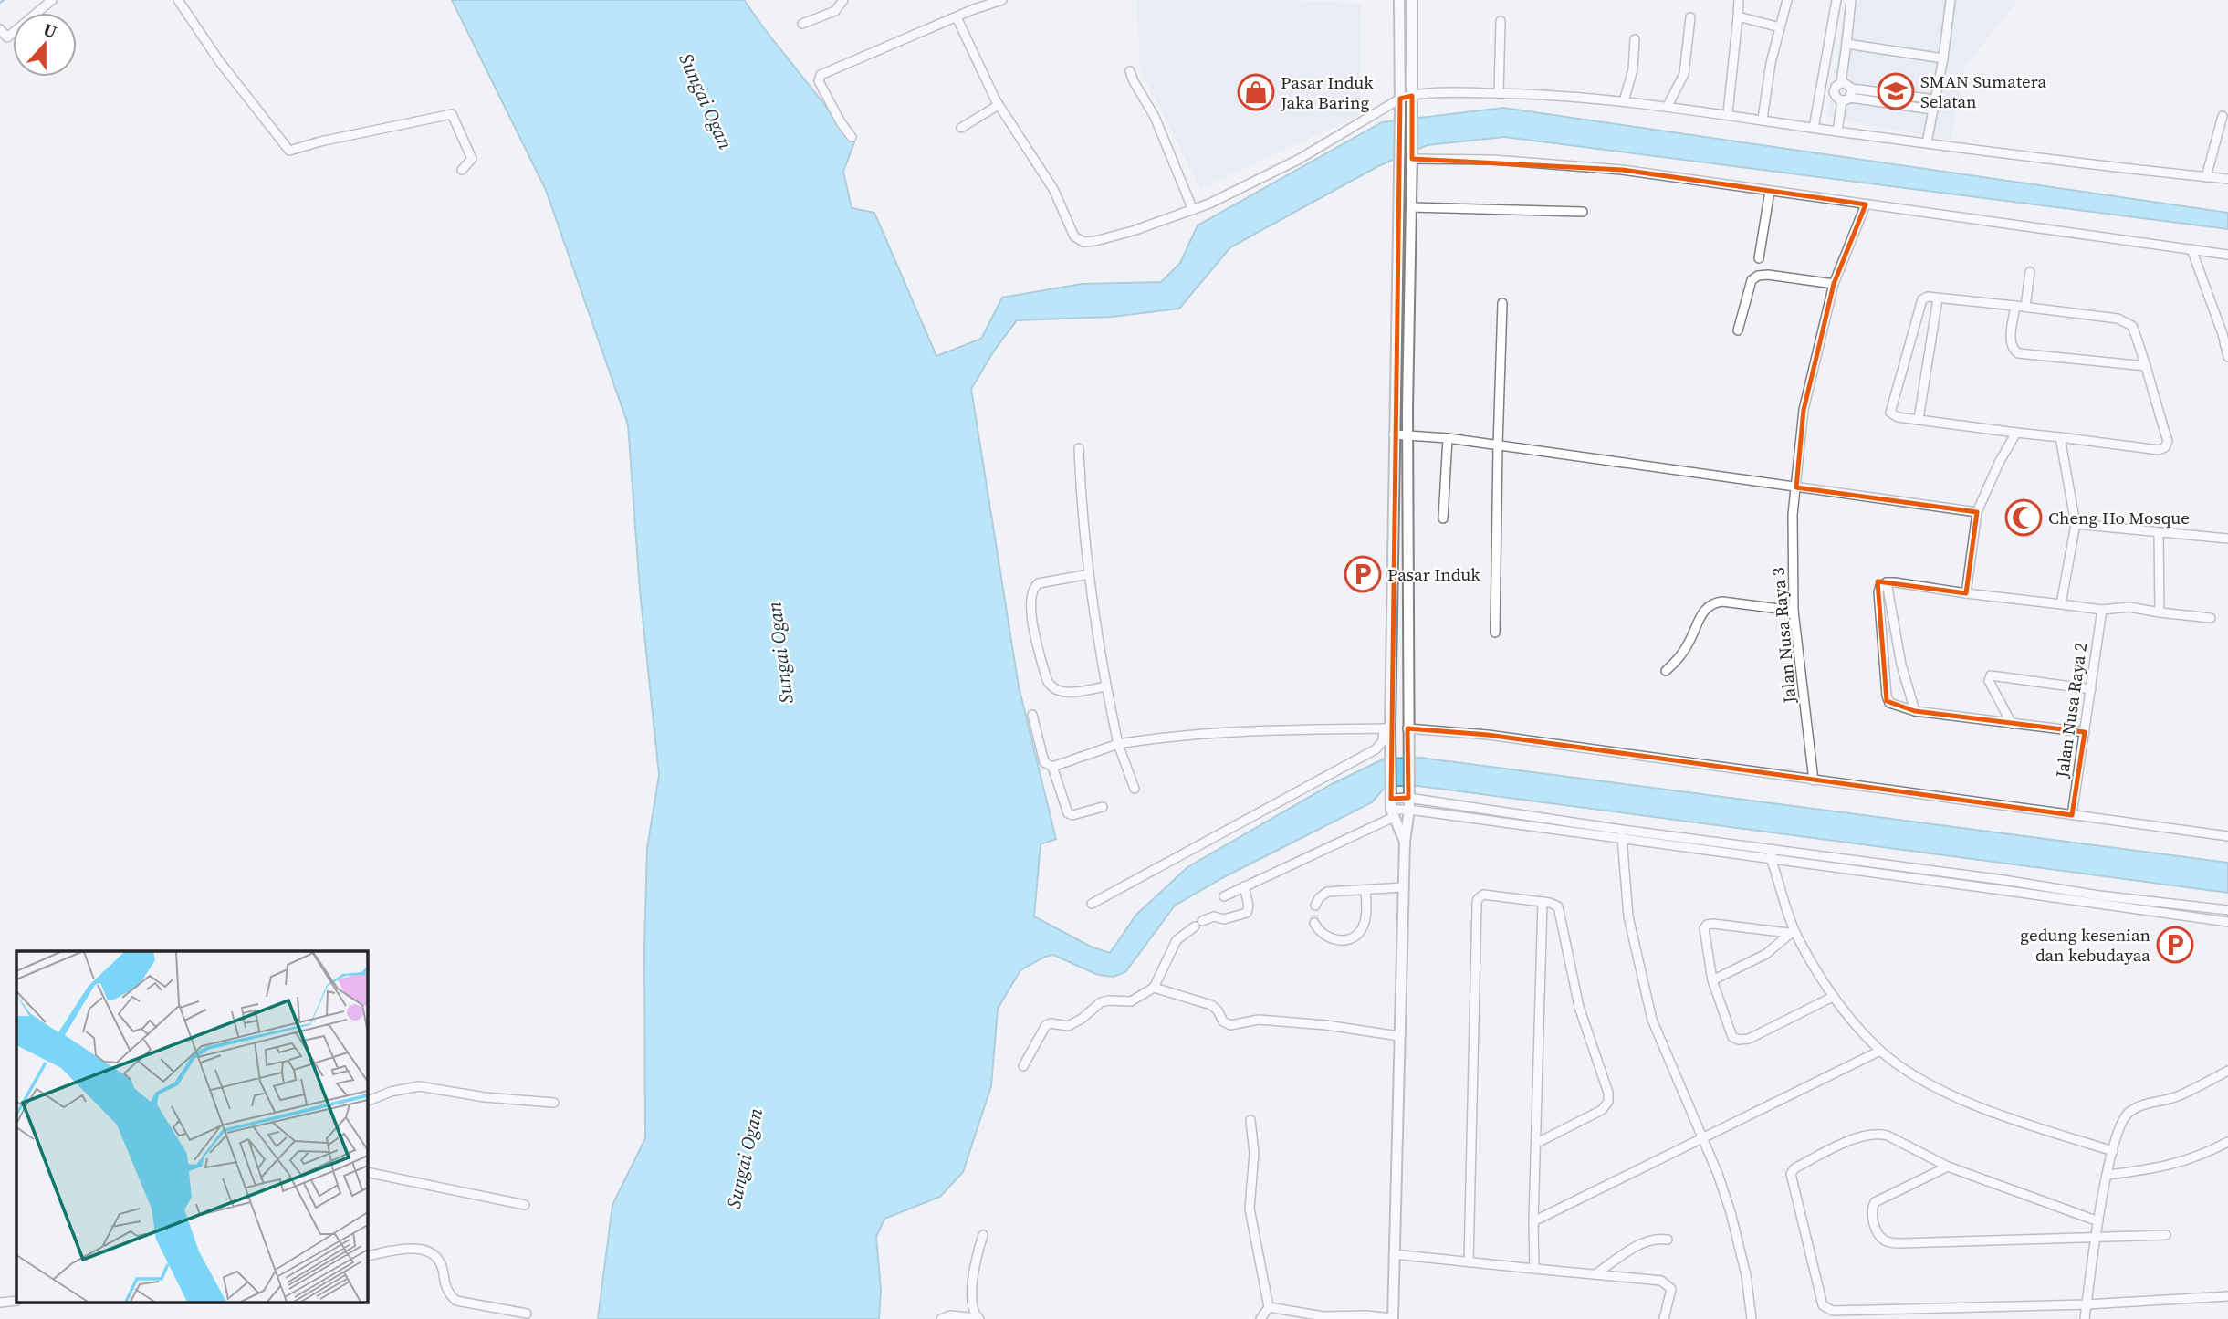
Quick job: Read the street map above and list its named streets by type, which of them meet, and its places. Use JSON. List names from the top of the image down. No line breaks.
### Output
{"streets":{"street":["Jalan Nusa Raya 3","Jalan Nusa Raya 2"]},"water":["Sungai Ogan"],"places":{"school or university":["SMAN Sumatera Selatan"],"shop":["Pasar Induk Jaka Baring"],"mosque":["Cheng Ho Mosque"],"parking":["Pasar Induk","gedung kesenian dan kebudayaa"]},"north":"top"}
